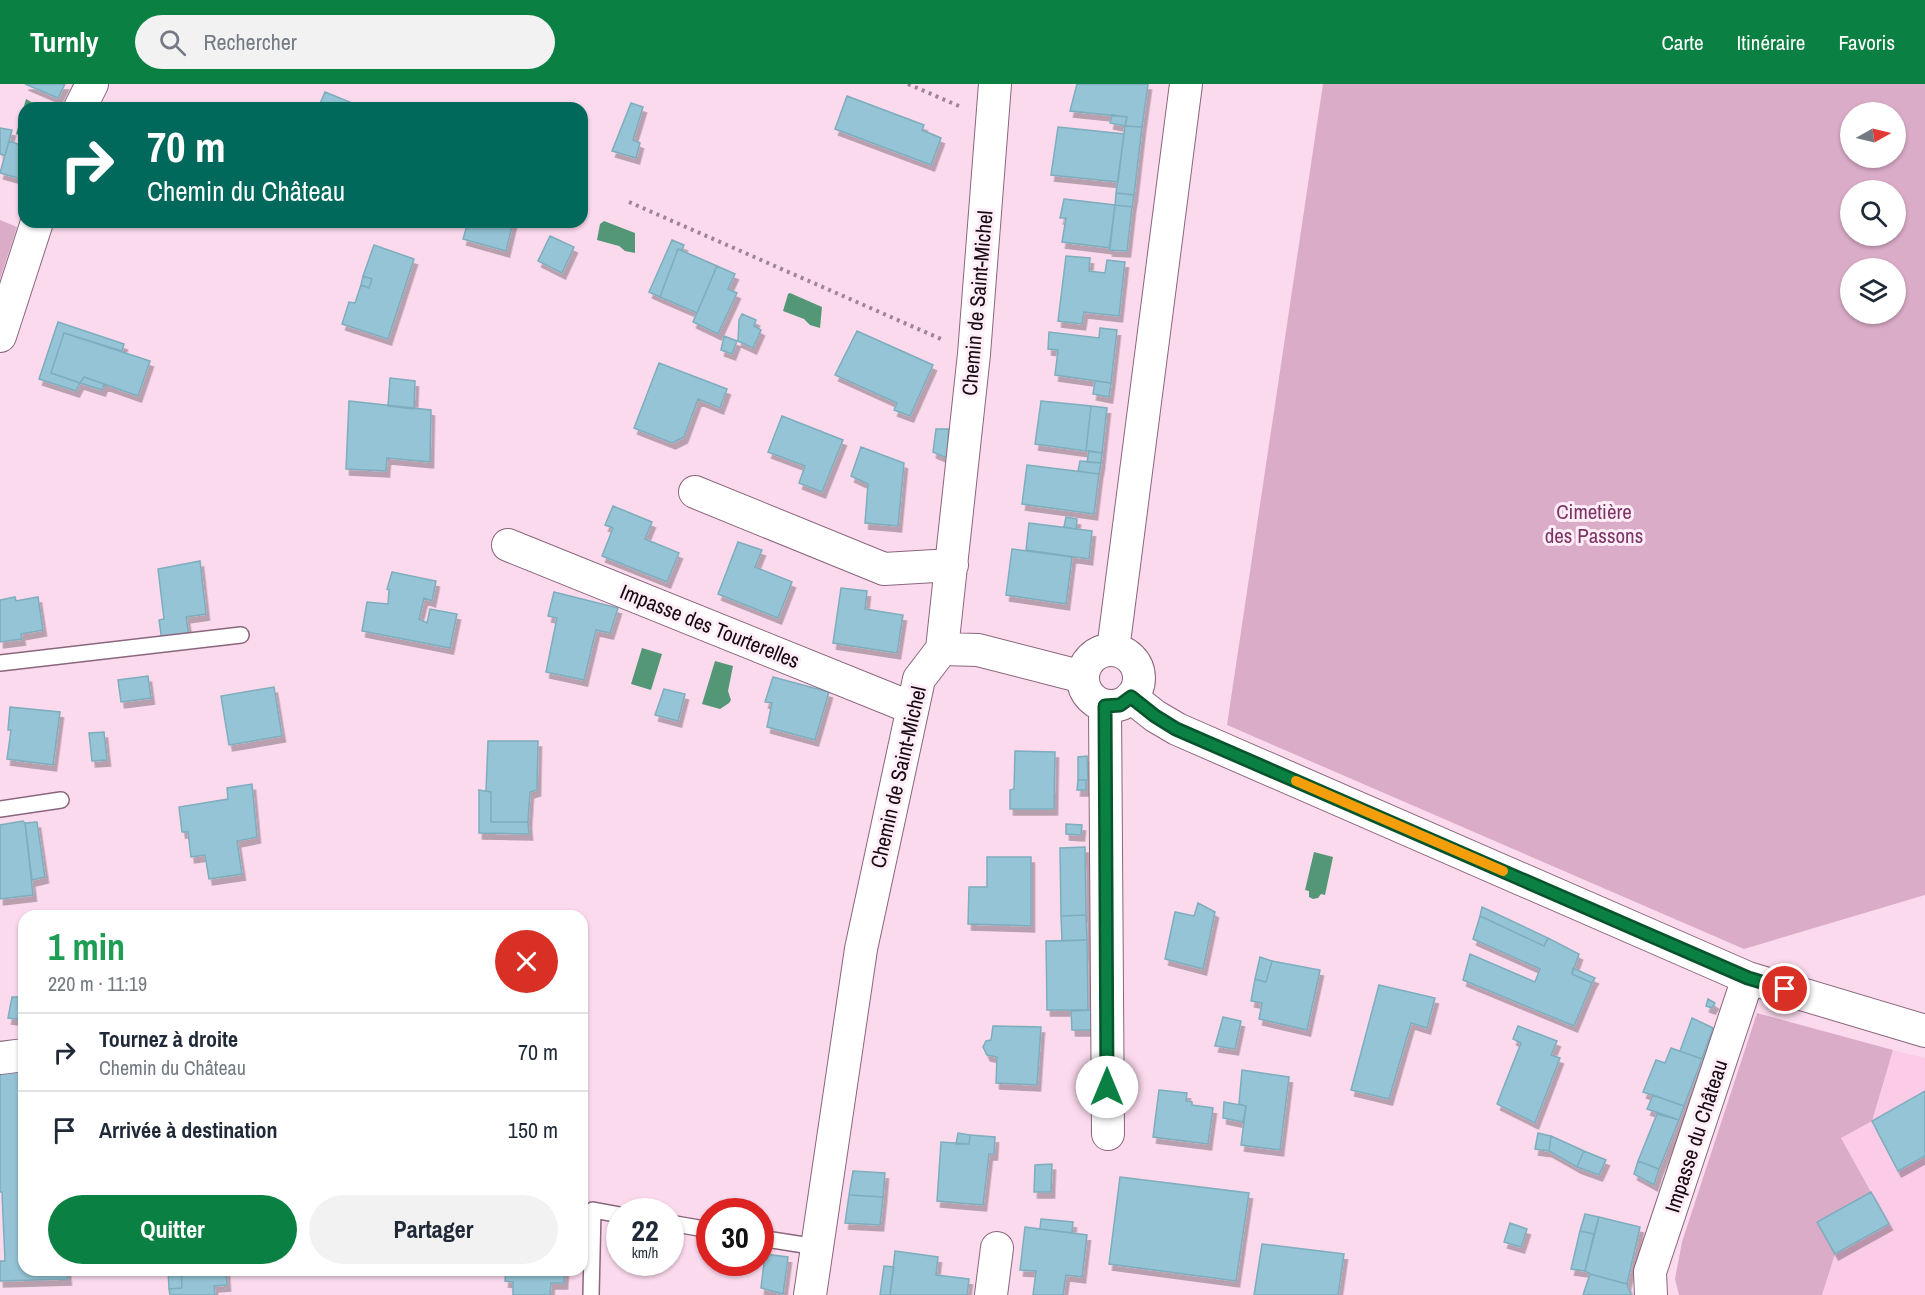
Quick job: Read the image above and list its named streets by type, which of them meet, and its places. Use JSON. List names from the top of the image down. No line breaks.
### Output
{"streets":{"street":["Chemin de Saint-Michel","Impasse des Tourterelles","Impasse du Château"]},"crossings":[["Chemin de Saint-Michel","Impasse des Tourterelles"]],"parks":["Cimetière des Passons"],"north":"right","page":{"header":"Turnly","search":"Rechercher","nav":["Carte","Itinéraire","Favoris"],"turn":["70 m","Chemin du Château"],"heading":["1 min","220 m · 11:19"],"list":[{"name":"Tournez à droite","note":"Chemin du Château","value":"70 m"},{"name":"Arrivée à destination","value":"150 m"}],"buttons":["Quitter","Partager"],"speed":"22 km/h","limit":"30"}}
